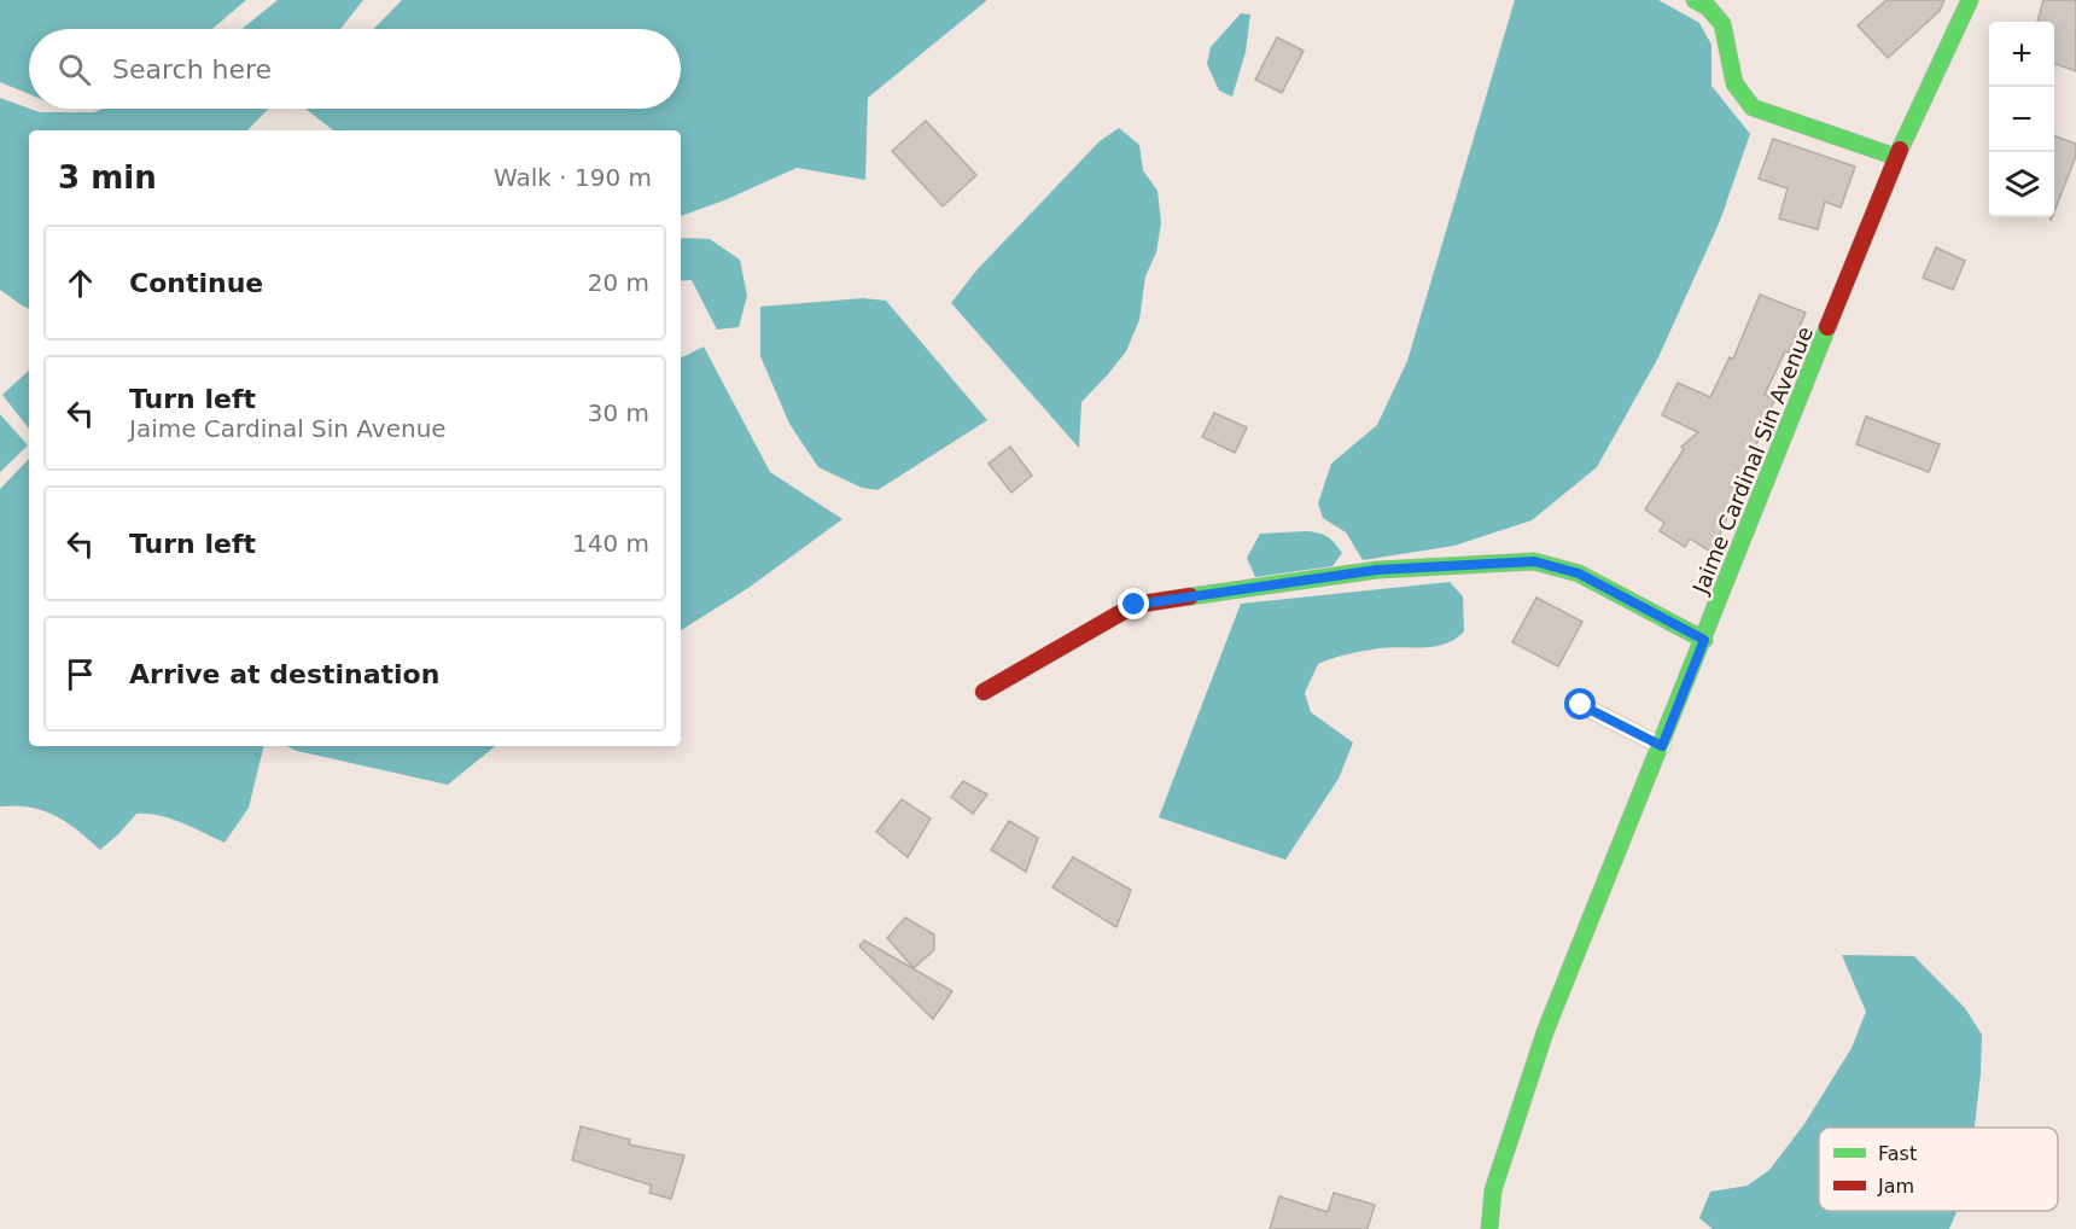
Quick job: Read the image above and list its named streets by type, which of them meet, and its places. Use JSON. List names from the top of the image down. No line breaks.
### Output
{"streets":{"street":["Jaime Cardinal Sin Avenue"]},"legend":["Fast","Jam"],"page":{"map_buttons":["+","−"],"search":"Search here","heading":["3 min","Walk · 190 m"],"list":[["Continue","20 m"],["Turn left","Jaime Cardinal Sin Avenue","30 m"],["Turn left","140 m"],"Arrive at destination"]}}
